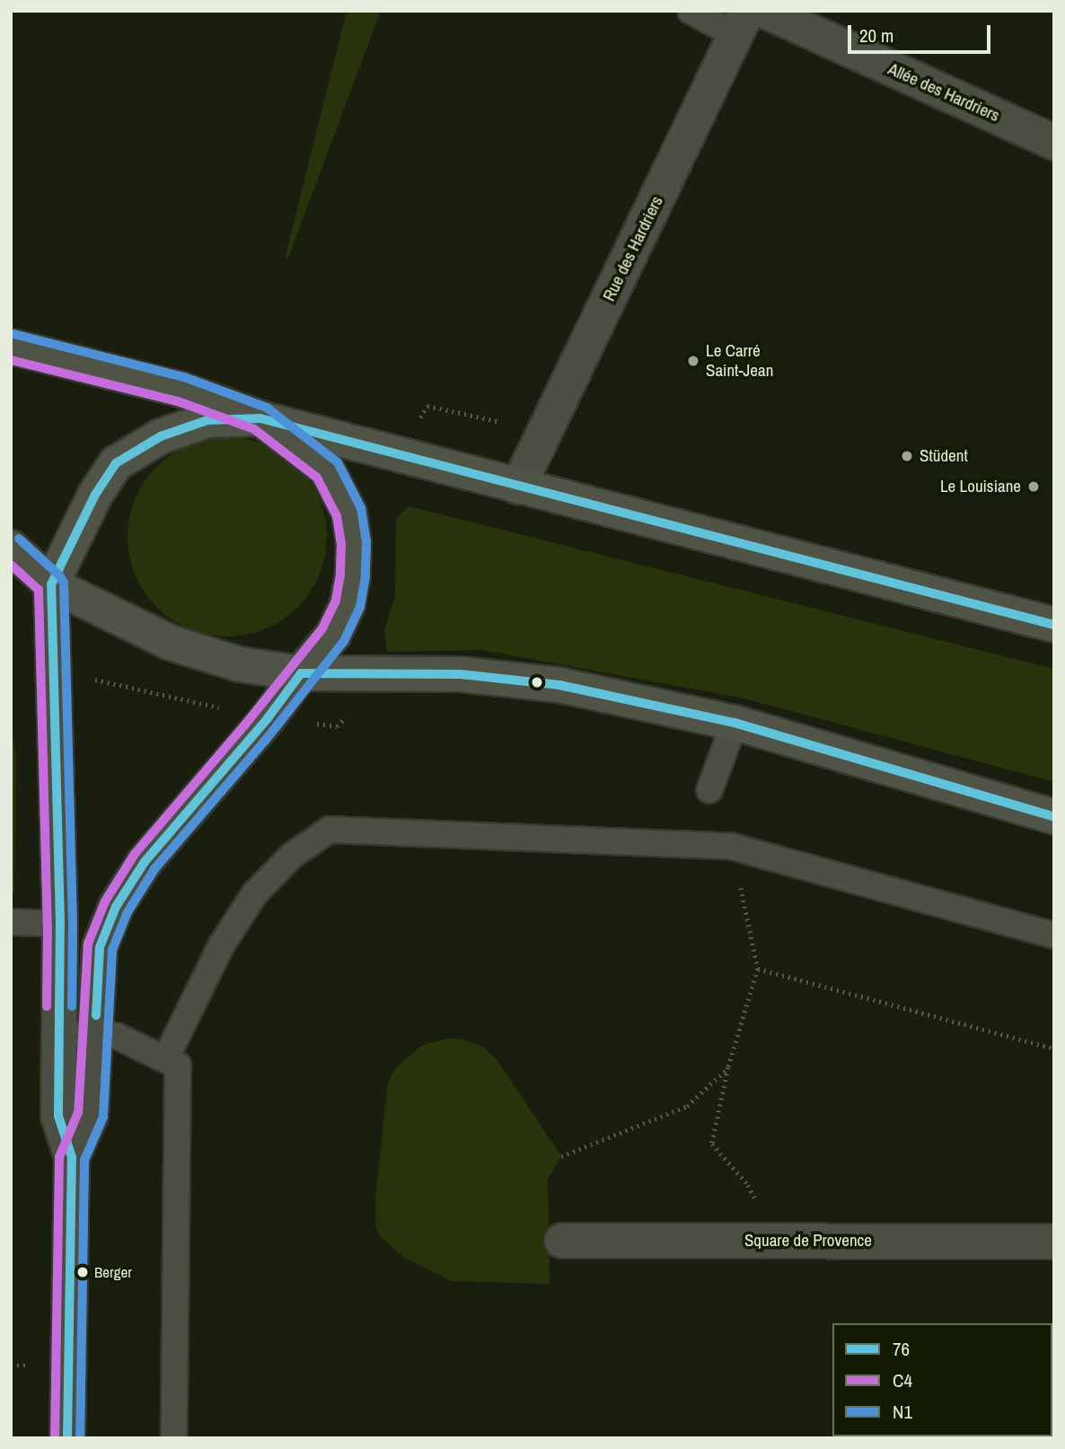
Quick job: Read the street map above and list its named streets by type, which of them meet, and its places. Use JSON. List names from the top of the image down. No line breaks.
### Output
{"streets":{"street":["Allée des Hardriers","Rue des Hardriers","Square de Provence"]},"places":["Le Carré Saint-Jean","Stüdent","Le Louisiane","Berger"],"lines":["transit line N1","transit line C4","transit line 76"],"legend":["76","C4","N1"],"scale_bar":"20 m"}
